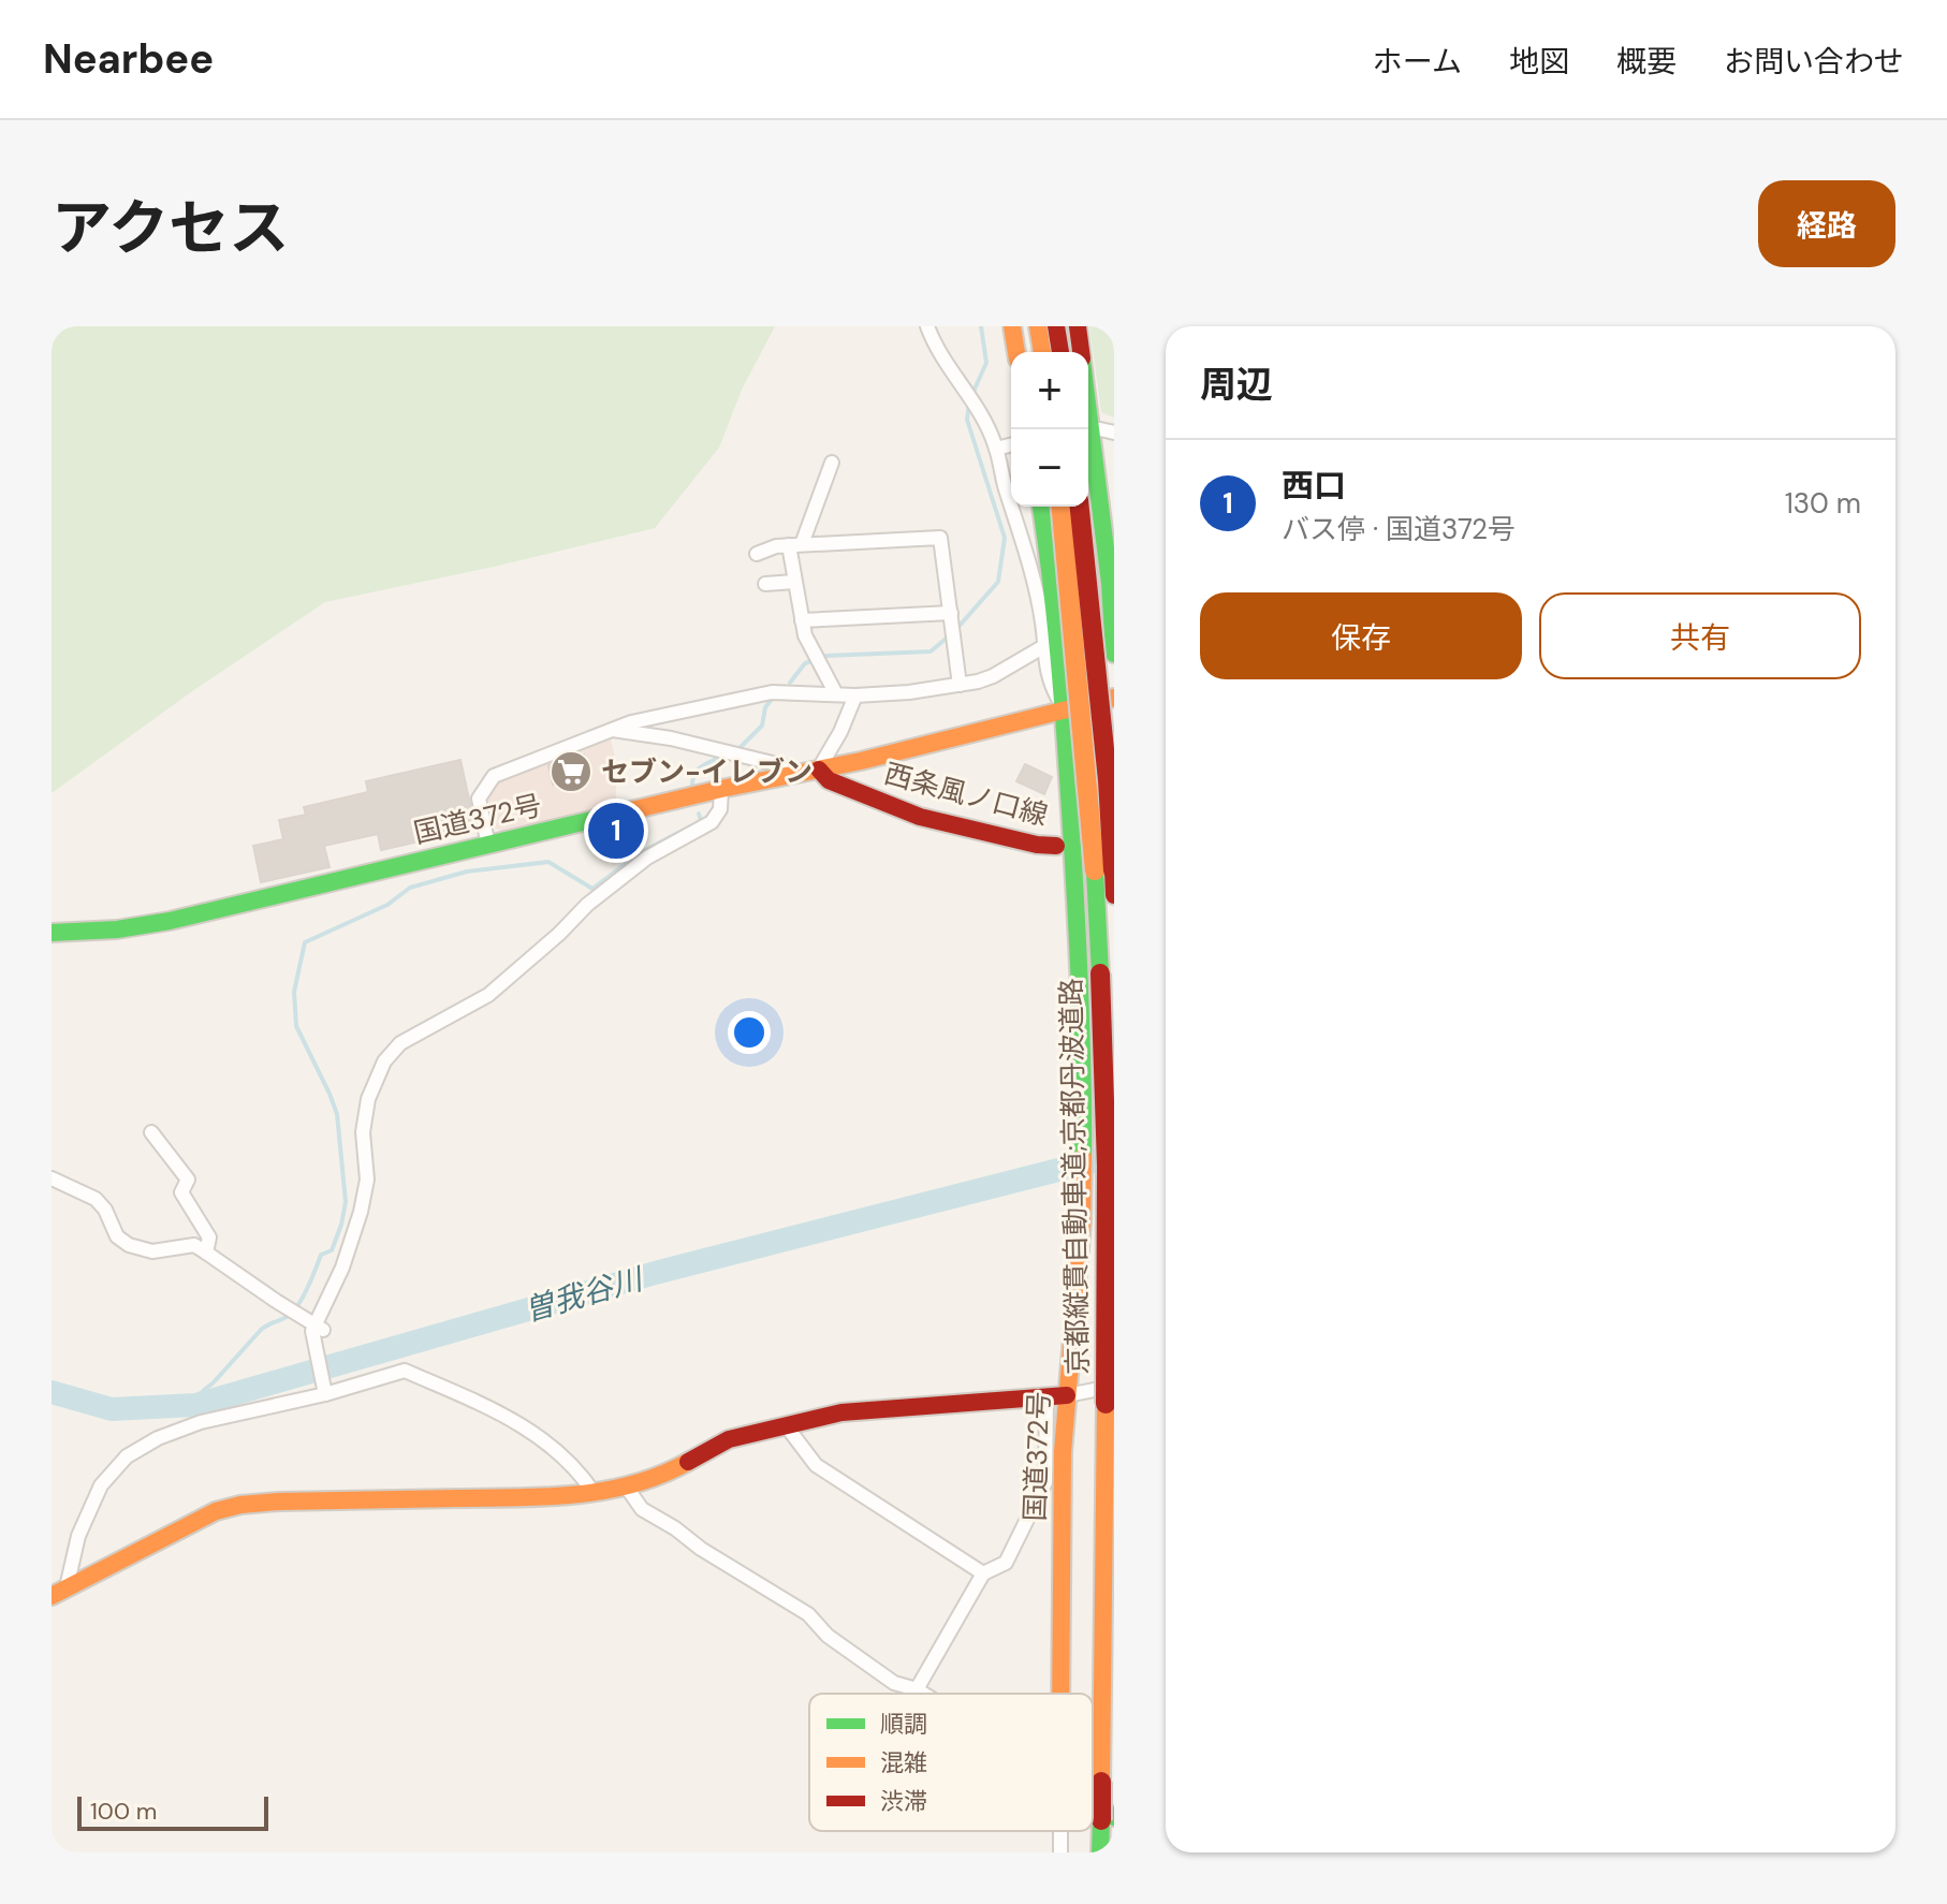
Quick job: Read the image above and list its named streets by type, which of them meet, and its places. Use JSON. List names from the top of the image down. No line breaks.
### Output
{"streets":{"main road":["西条風ノ口線","国道372号","京都縦貫自動車道;京都丹波道路"]},"crossings":[["西条風ノ口線","国道372号"]],"water":["曽我谷川"],"places":{"supermarket":["セブン-イレブン"]},"legend":["順調","混雑","渋滞"],"scale_bar":"100 m","page":{"header":"Nearbee","nav":["ホーム","地図","概要","お問い合わせ"],"title":"アクセス","buttons":["経路",["保存","共有"]],"heading":"周辺","map_buttons":["+","−"],"list":[{"mark":"1","name":"西口","note":"バス停 · 国道372号","value":"130 m"}],"pins":"1","scale":"100 m"}}
